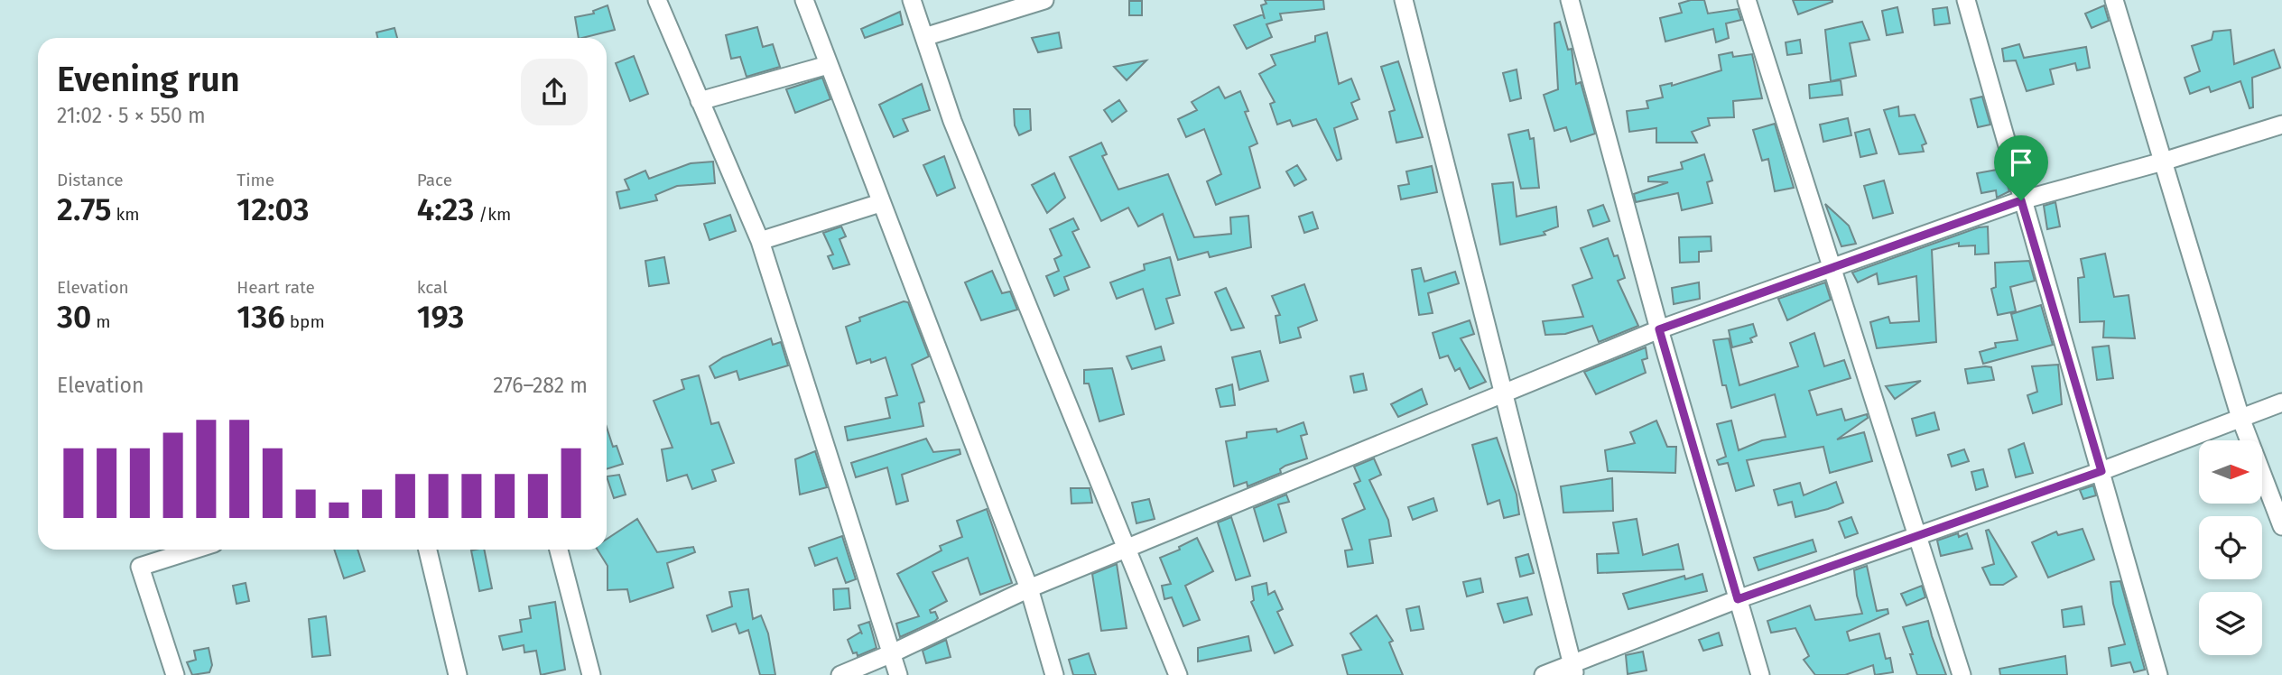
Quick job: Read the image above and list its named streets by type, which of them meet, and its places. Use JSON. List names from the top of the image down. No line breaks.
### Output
{"north":"right","page":{"heading":["Evening run","21:02 · 5 × 550 m"],"stats":[["Distance","2.75 km"],["Time","12:03"],["Pace","4:23 /km"],["Elevation","30 m"],["Heart rate","136 bpm"],["kcal","193"]],"chart":["Elevation","276–282 m"]}}
